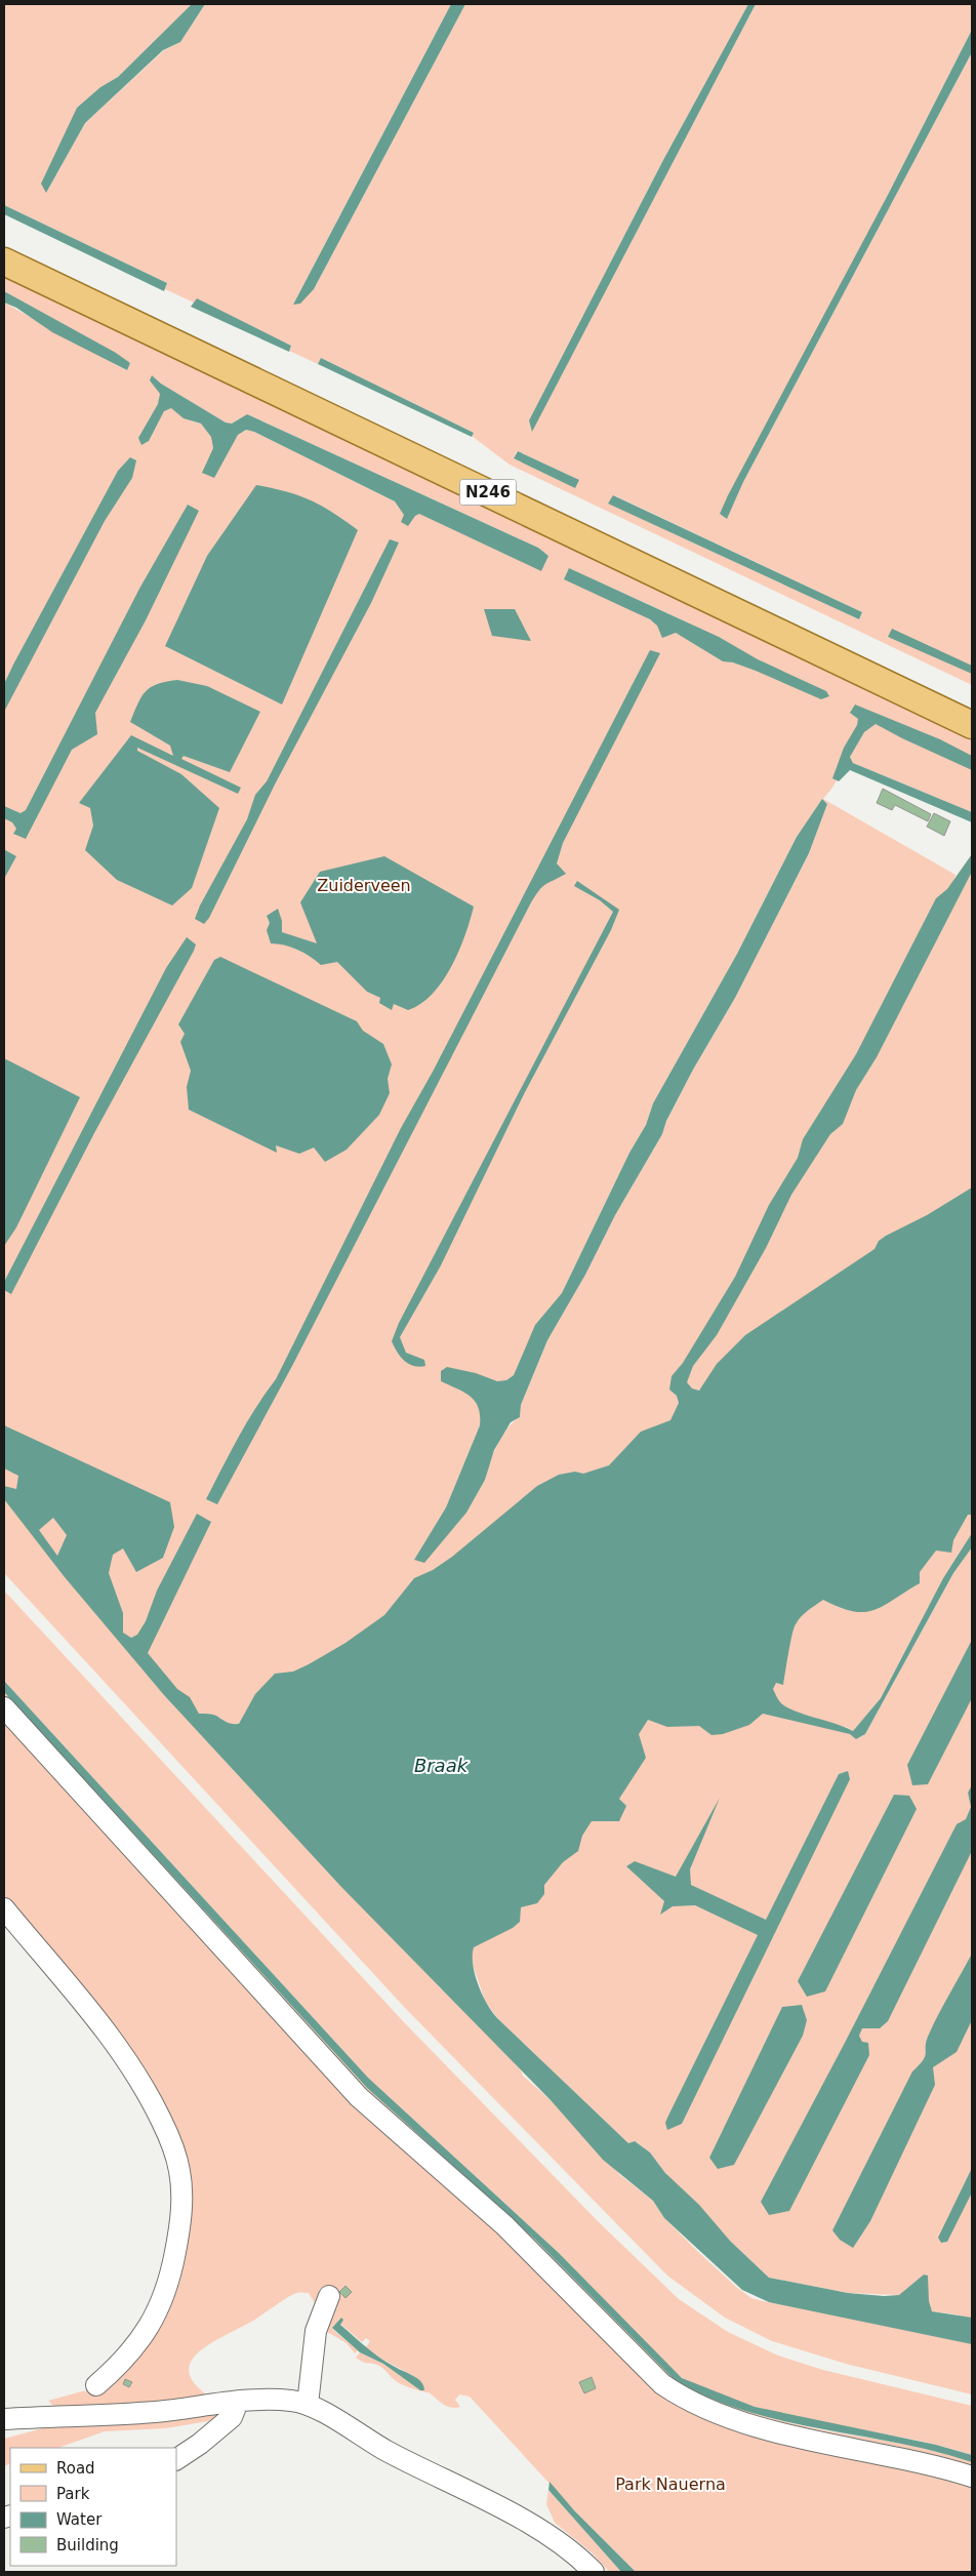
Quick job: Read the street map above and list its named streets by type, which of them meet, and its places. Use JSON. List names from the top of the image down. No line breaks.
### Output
{"streets":{"main road":["N246"]},"water":["Braak"],"parks":["Zuiderveen","Park Nauerna"],"legend":["Road","Park","Water","Building"]}
